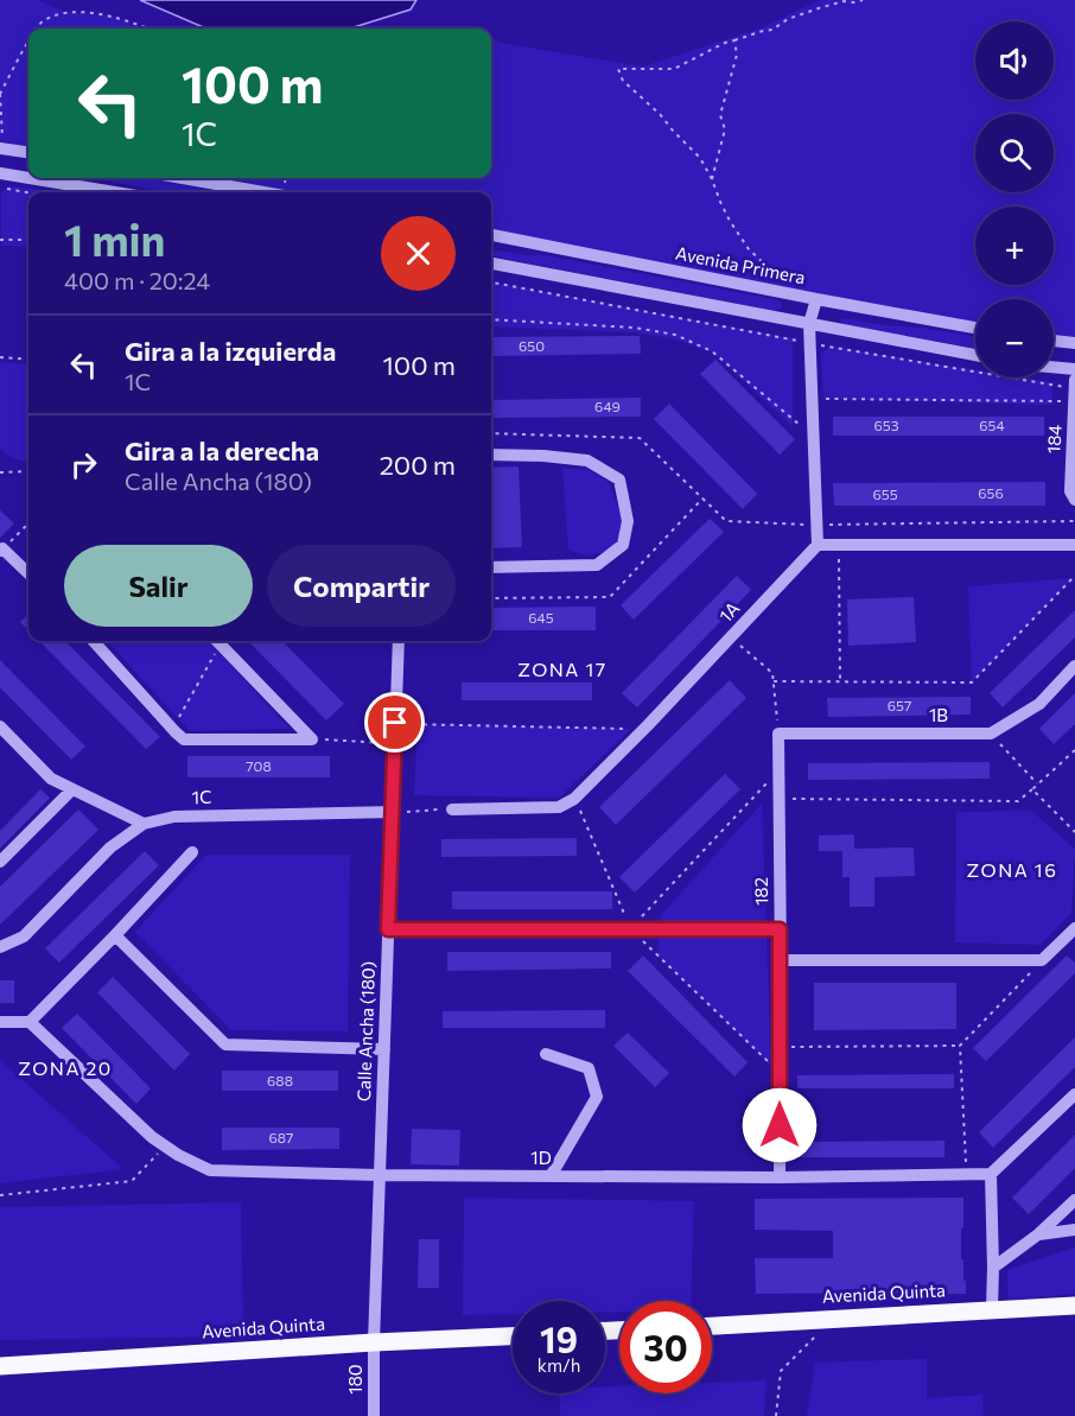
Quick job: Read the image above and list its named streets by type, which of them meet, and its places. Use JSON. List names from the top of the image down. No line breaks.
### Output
{"streets":{"main road":["Avenida Quinta"],"street":["Avenida Primera","184","1A","1B","1C","182","Calle Ancha (180)","1D","180"]},"crossings":[["1B","182"],["1C","Calle Ancha (180)"],["182","1D"],["Calle Ancha (180)","1D"],["Calle Ancha (180)","Avenida Quinta"],["Calle Ancha (180)","180"],["Avenida Quinta","180"]],"districts":["ZONA 17","ZONA 16","ZONA 20"],"house_numbers":["650","649","653","654","656","655","645","657","708","688","687"],"page":{"map_buttons":["+","−"],"turn":["100 m","1C"],"heading":["1 min","400 m · 20:24"],"list":[{"name":"Gira a la izquierda","note":"1C","value":"100 m"},{"name":"Gira a la derecha","note":"Calle Ancha (180)","value":"200 m"}],"buttons":["Salir","Compartir"],"speed":"19 km/h","limit":"30"}}
